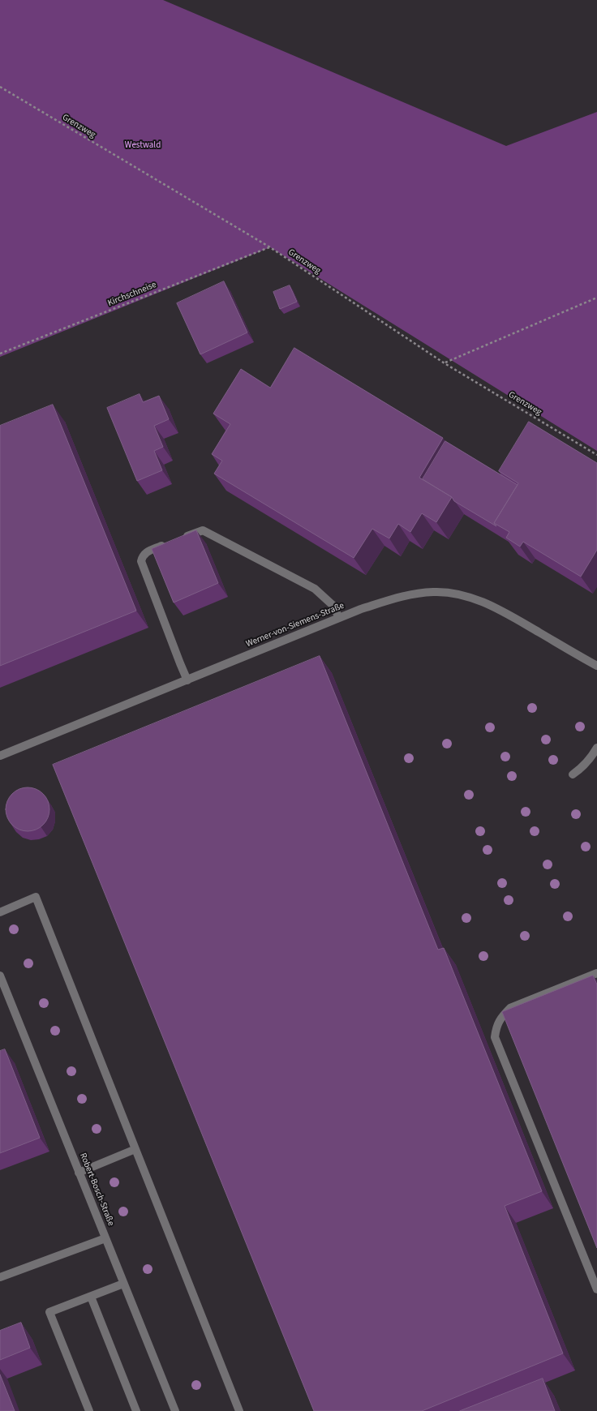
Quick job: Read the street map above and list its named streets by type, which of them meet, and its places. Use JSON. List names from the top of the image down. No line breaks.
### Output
{"streets":{"street":["Werner-von-Siemens-Straße","Robert-Bosch-Straße"],"path":["Grenzweg","Kirchschneise"]},"crossings":[["Grenzweg","Kirchschneise"]],"parks":["Westwald"]}
